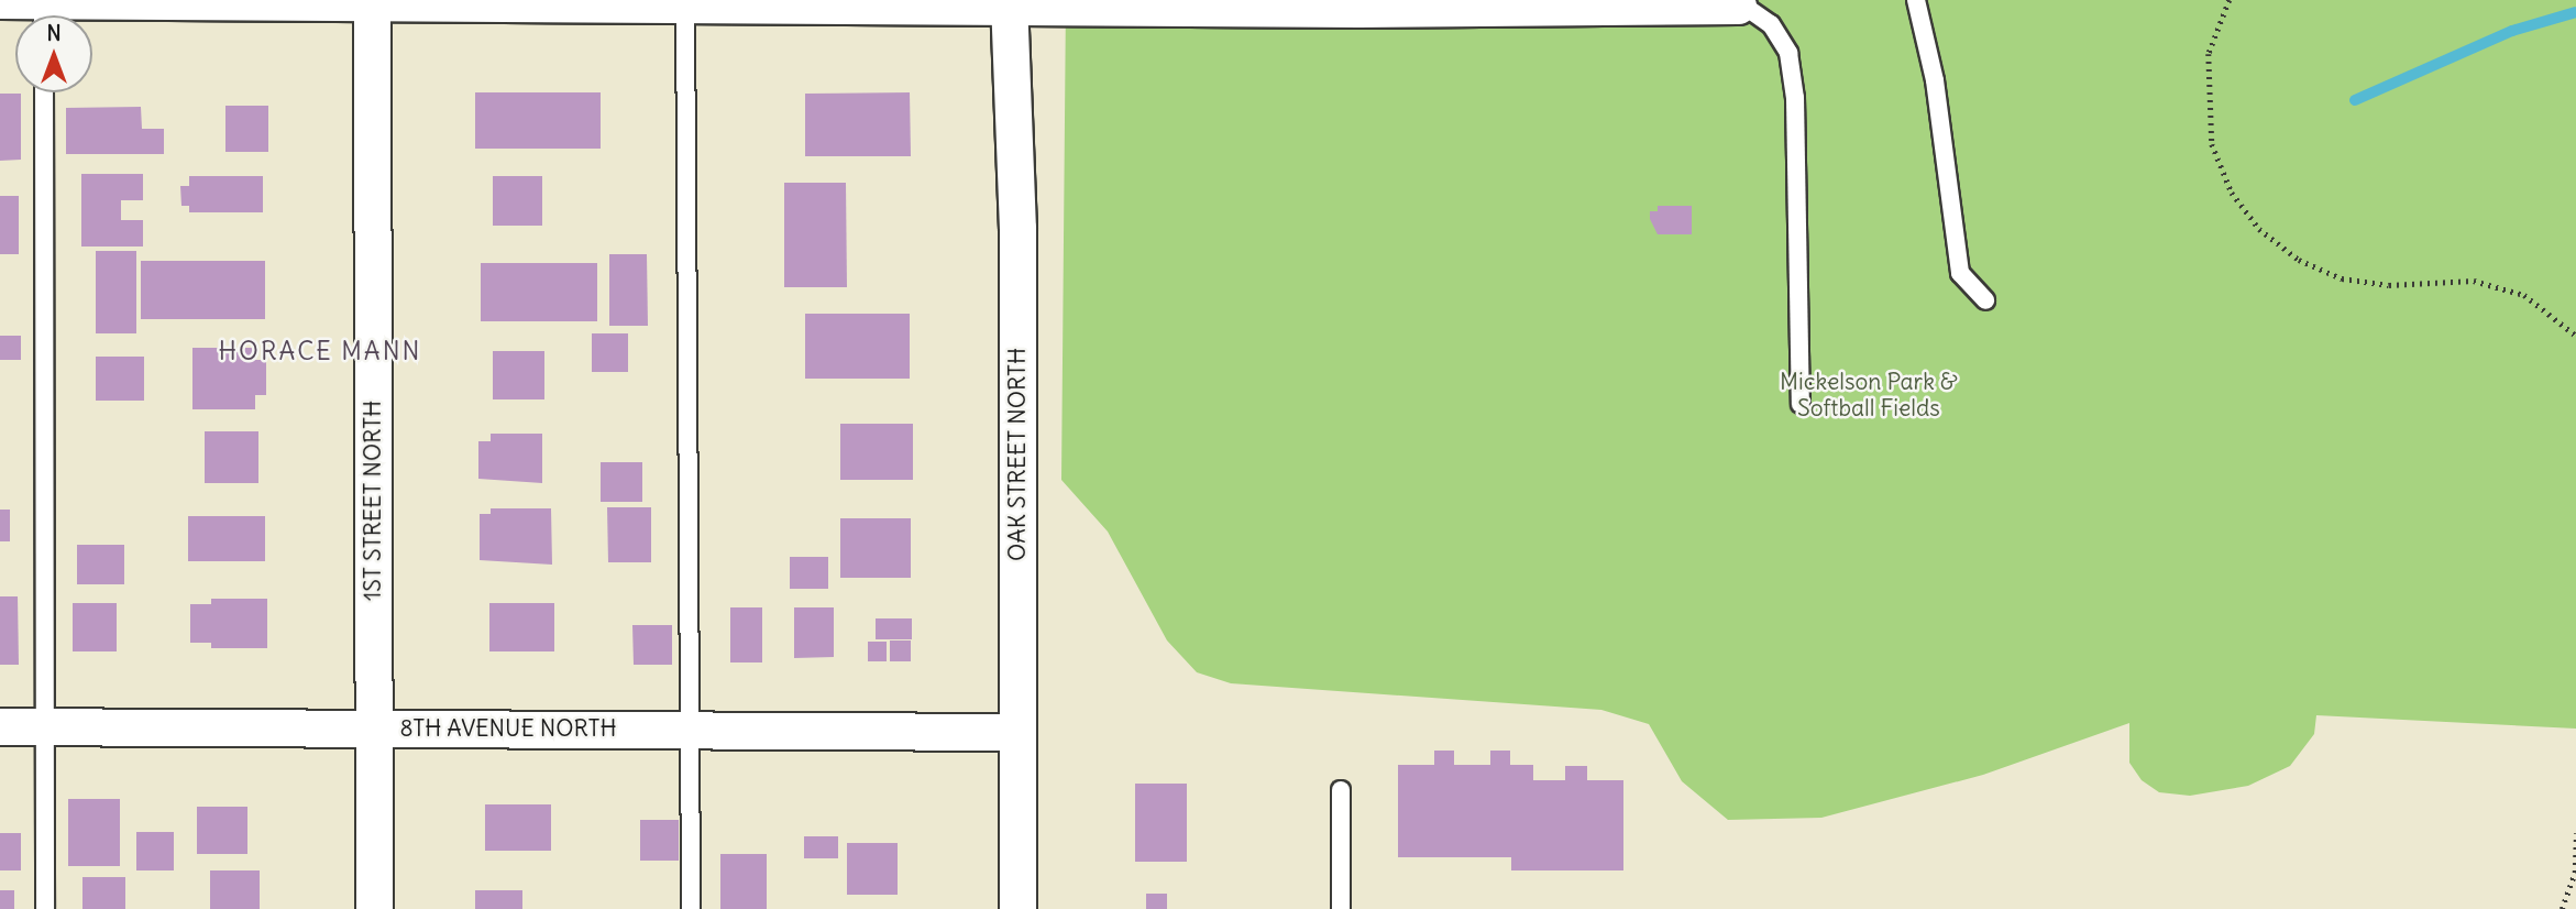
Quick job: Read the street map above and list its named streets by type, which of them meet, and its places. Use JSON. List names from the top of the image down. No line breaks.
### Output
{"streets":{"street":["OAK STREET NORTH","1ST STREET NORTH","8TH AVENUE NORTH"]},"crossings":[["OAK STREET NORTH","8TH AVENUE NORTH"],["1ST STREET NORTH","8TH AVENUE NORTH"]],"districts":["HORACE MANN"],"parks":["Mickelson Park & Softball Fields"],"north":"top"}
